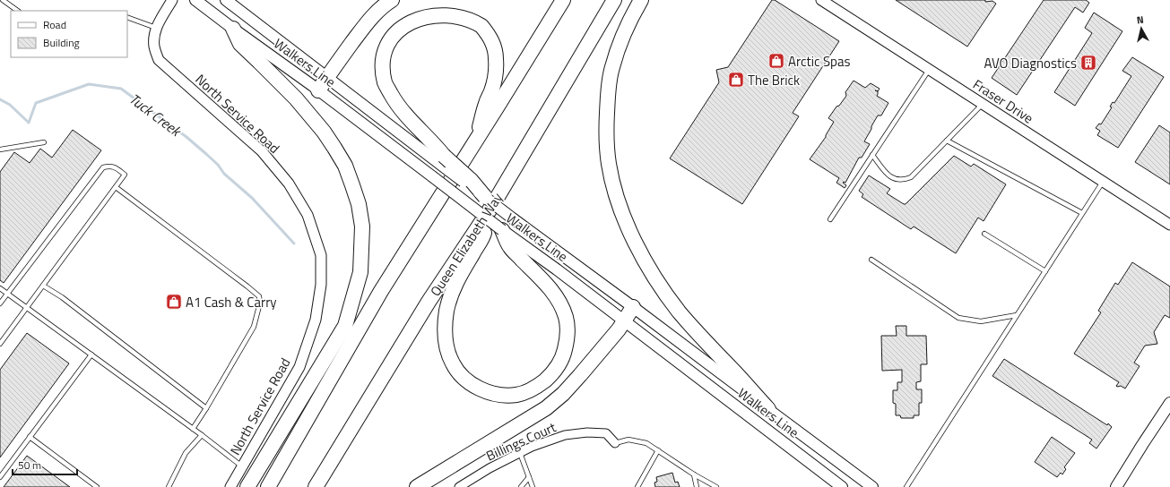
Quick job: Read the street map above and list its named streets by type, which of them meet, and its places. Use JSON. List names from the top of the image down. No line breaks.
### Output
{"streets":{"highway":["Queen Elizabeth Way"],"main road":["Walkers Line"],"street":["Fraser Drive","North Service Road","Billings Court"]},"crossings":[["Walkers Line","Queen Elizabeth Way"]],"water":["Tuck Creek"],"places":{"shop":["Arctic Spas","The Brick","A1 Cash & Carry"],"building":["AVO Diagnostics"]},"legend":["Road","Building"],"scale_bar":"50 m","north":"top"}
